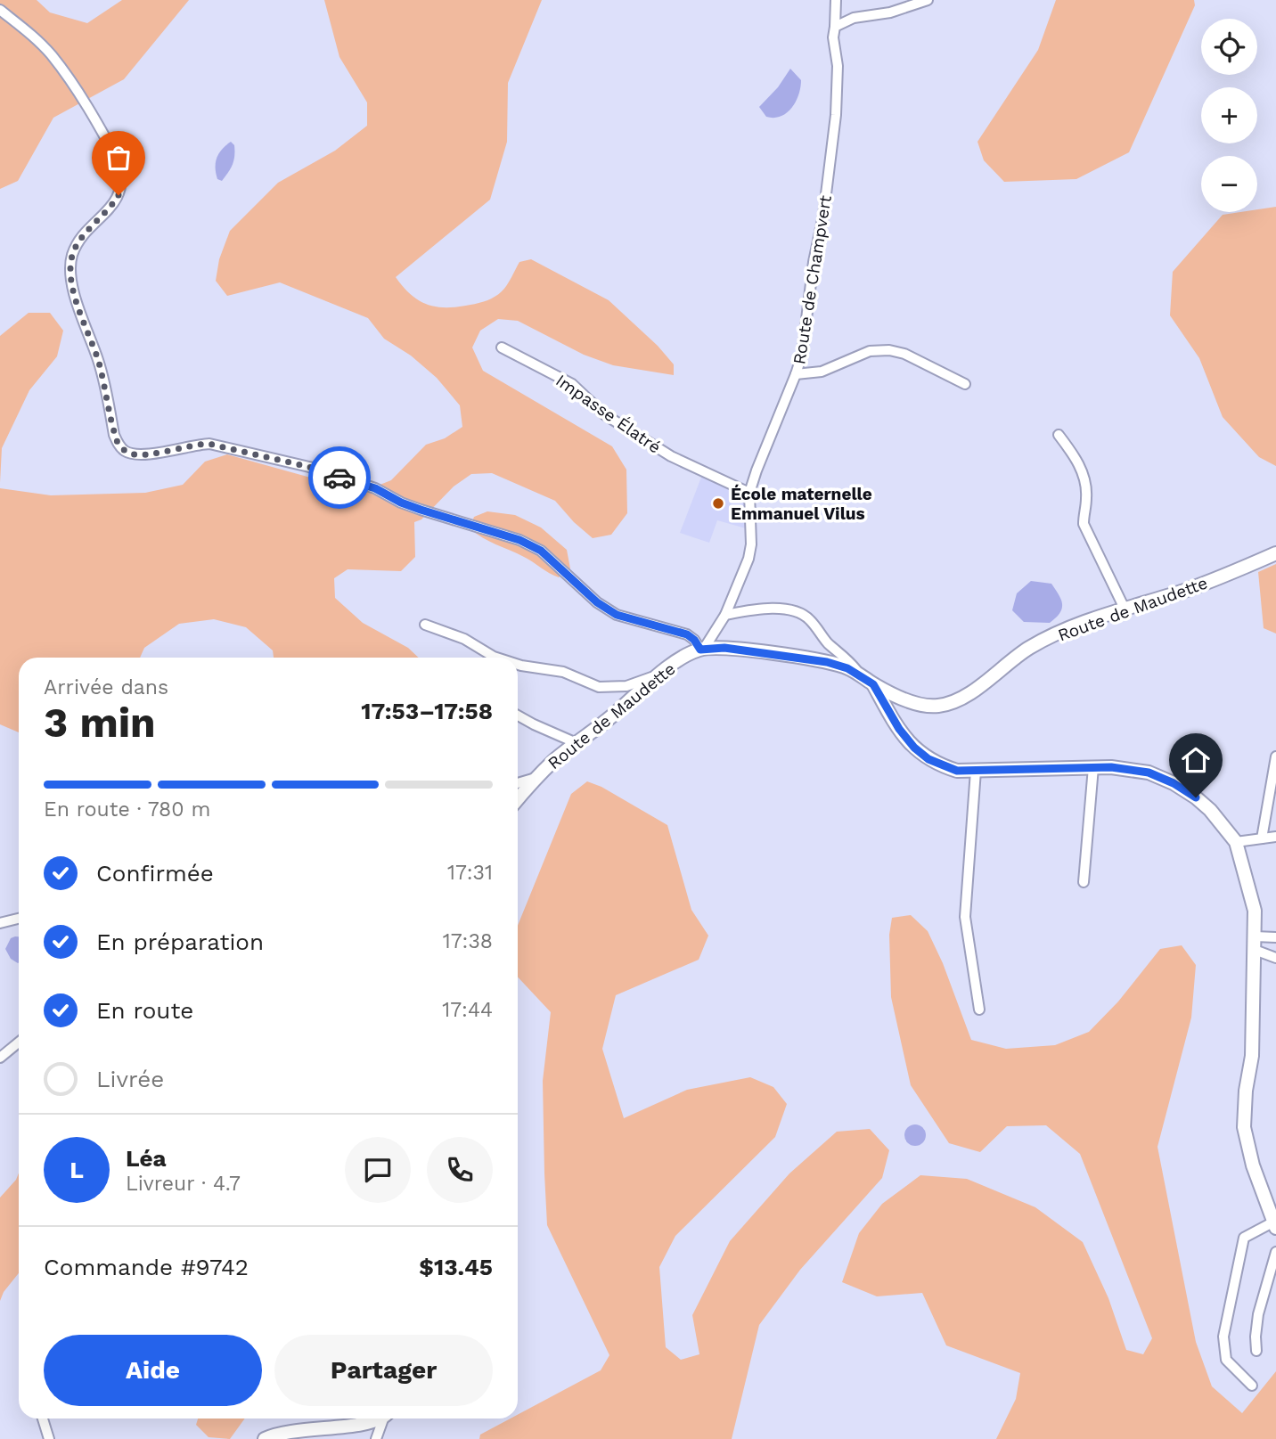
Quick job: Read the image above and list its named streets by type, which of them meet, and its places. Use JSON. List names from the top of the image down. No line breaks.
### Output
{"streets":{"street":["Route de Champvert","Impasse Élatré","Route de Maudette"]},"crossings":[["Route de Champvert","Impasse Élatré"],["Route de Champvert","Route de Maudette"]],"places":["École maternelle Emmanuel Vilus"],"page":{"map_buttons":["+","−"],"heading":["3 min","Arrivée dans","17:53–17:58"],"panel":["Léa","Livreur · 4.7","Commande #9742","$13.45"],"bar":"En route · 780 m","list":[["Confirmée","17:31"],["En préparation","17:38"],["En route","17:44"],"Livrée"],"round":"L","buttons":["Aide","Partager"]}}
